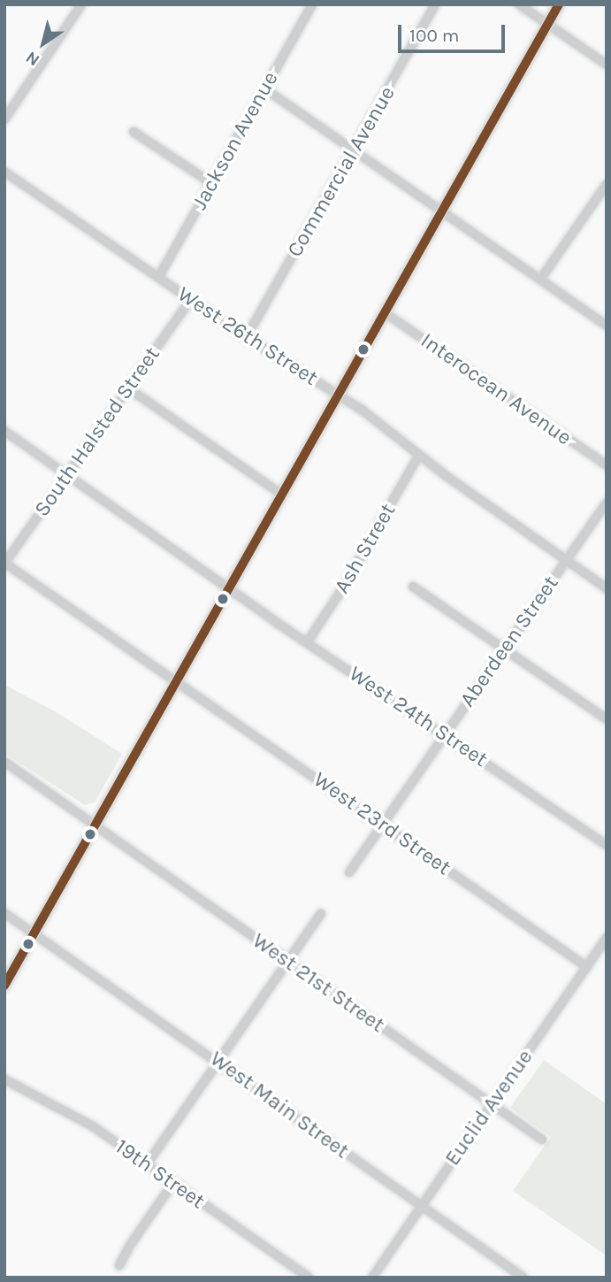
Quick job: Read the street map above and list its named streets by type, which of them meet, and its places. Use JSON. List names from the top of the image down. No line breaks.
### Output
{"streets":{"street":["Jackson Avenue","Commercial Avenue","West 26th Street","Interocean Avenue","South Halsted Street","Ash Street","Aberdeen Street","West 24th Street","West 23rd Street","West 21st Street","West Main Street","Euclid Avenue","19th Street"]},"crossings":[["Jackson Avenue","West 26th Street"],["Commercial Avenue","West 26th Street"],["West 26th Street","South Halsted Street"],["West 26th Street","Ash Street"],["West 26th Street","Aberdeen Street"],["South Halsted Street","West 24th Street"],["South Halsted Street","West 23rd Street"],["Ash Street","West 24th Street"],["Aberdeen Street","West 24th Street"],["Aberdeen Street","West 23rd Street"],["West 23rd Street","Euclid Avenue"],["West 21st Street","Euclid Avenue"],["West Main Street","Euclid Avenue"]],"scale_bar":"100 m","north":"bottom left"}
